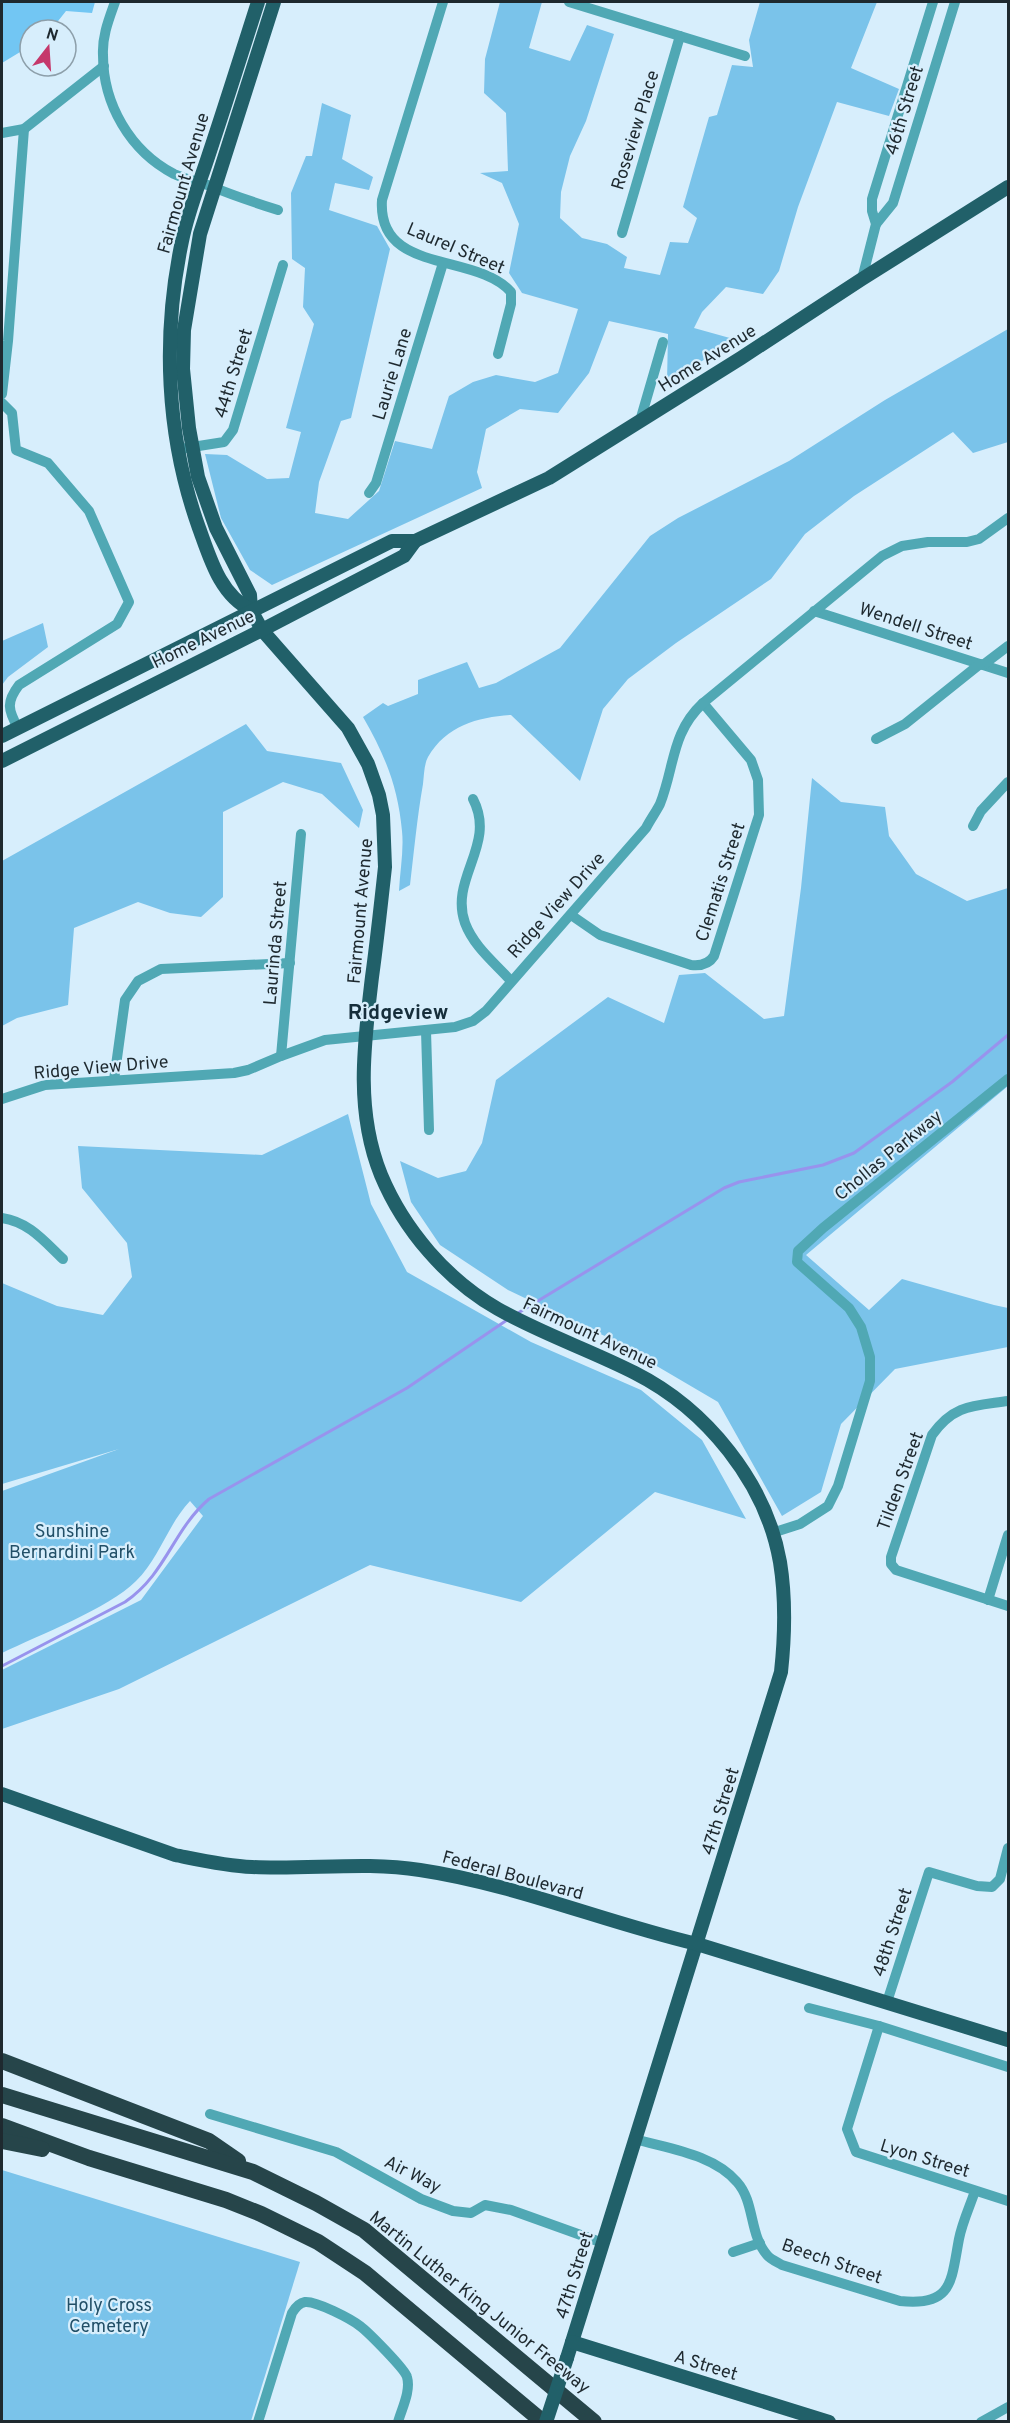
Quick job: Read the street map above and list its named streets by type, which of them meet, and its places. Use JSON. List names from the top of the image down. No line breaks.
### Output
{"streets":{"highway":["Martin Luther King Junior Freeway"],"main road":["Fairmount Avenue","Home Avenue","47th Street","Federal Boulevard","A Street"],"street":["46th Street","Roseview Place","Laurel Street","44th Street","Laurie Lane","Wendell Street","Clematis Street","Ridge View Drive","Laurinda Street","Chollas Parkway","Tilden Street","48th Street","Lyon Street","Air Way","Beech Street"]},"crossings":[["46th Street","Home Avenue"],["Fairmount Avenue","Home Avenue"],["Fairmount Avenue","44th Street"],["Fairmount Avenue","Ridge View Drive"],["Fairmount Avenue","Chollas Parkway"],["Fairmount Avenue","47th Street"],["Laurel Street","Laurie Lane"],["Wendell Street","Ridge View Drive"],["Clematis Street","Ridge View Drive"],["Ridge View Drive","Laurinda Street"],["Chollas Parkway","47th Street"],["47th Street","Federal Boulevard"],["47th Street","Air Way"],["47th Street","Beech Street"],["47th Street","A Street"],["Federal Boulevard","48th Street"],["Lyon Street","Beech Street"]],"districts":["Ridgeview"],"parks":["Sunshine Bernardini Park","Holy Cross Cemetery"],"north":"top"}
